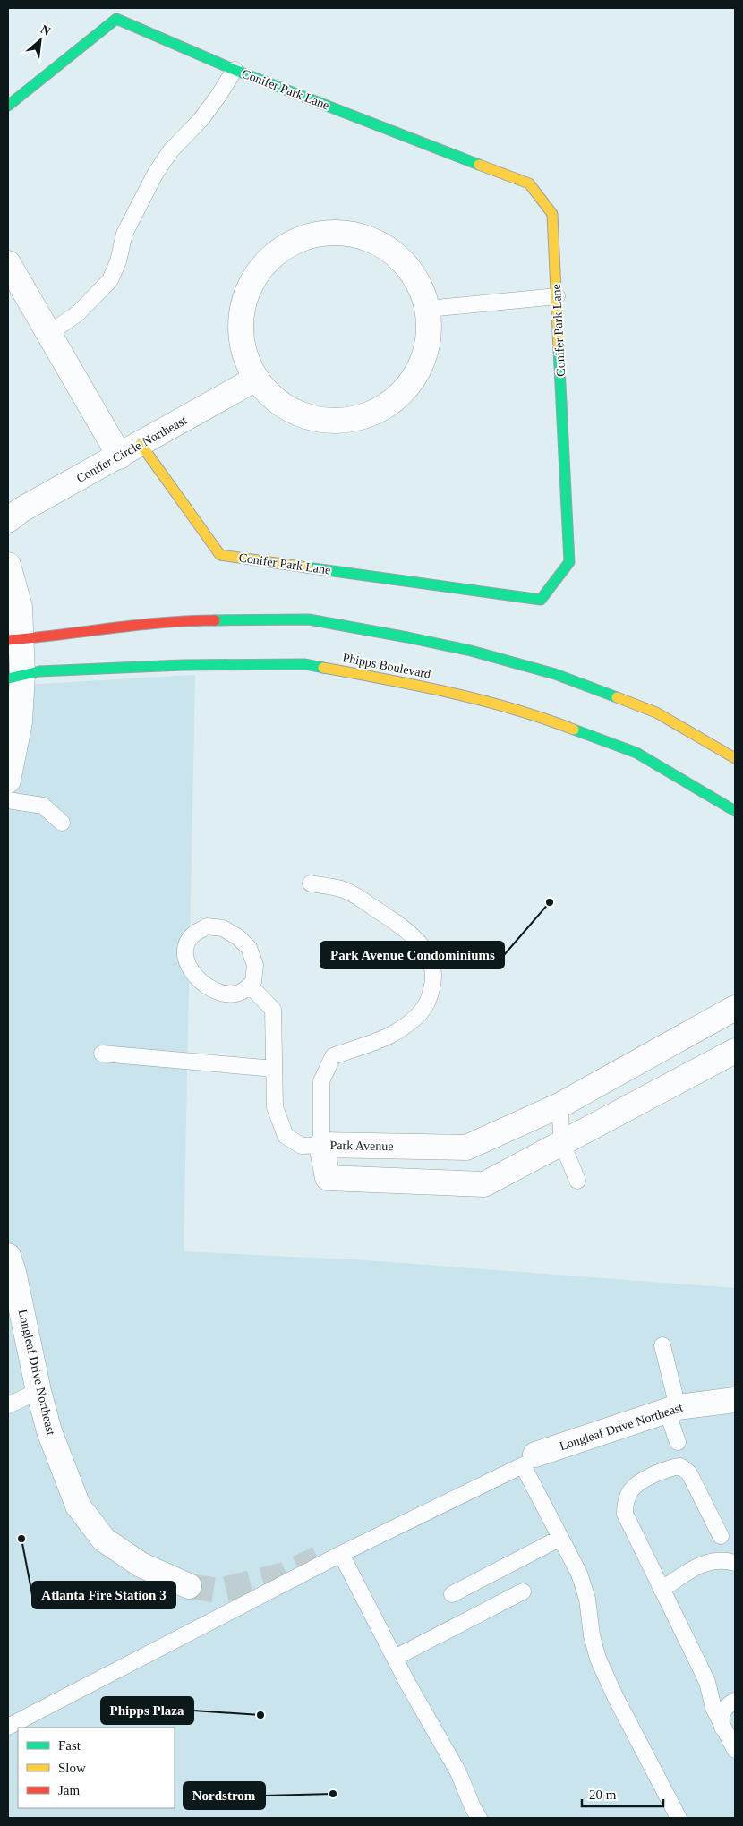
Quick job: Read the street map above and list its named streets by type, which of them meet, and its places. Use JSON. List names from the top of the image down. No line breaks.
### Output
{"streets":{"main road":["Conifer Park Lane","Phipps Boulevard"],"street":["Conifer Circle Northeast","Park Avenue","Longleaf Drive Northeast"]},"crossings":[["Conifer Park Lane","Conifer Circle Northeast"]],"places":["Park Avenue Condominiums","Atlanta Fire Station 3","Phipps Plaza","Nordstrom"],"legend":["Fast","Slow","Jam"],"scale_bar":"20 m","north":"top right"}
